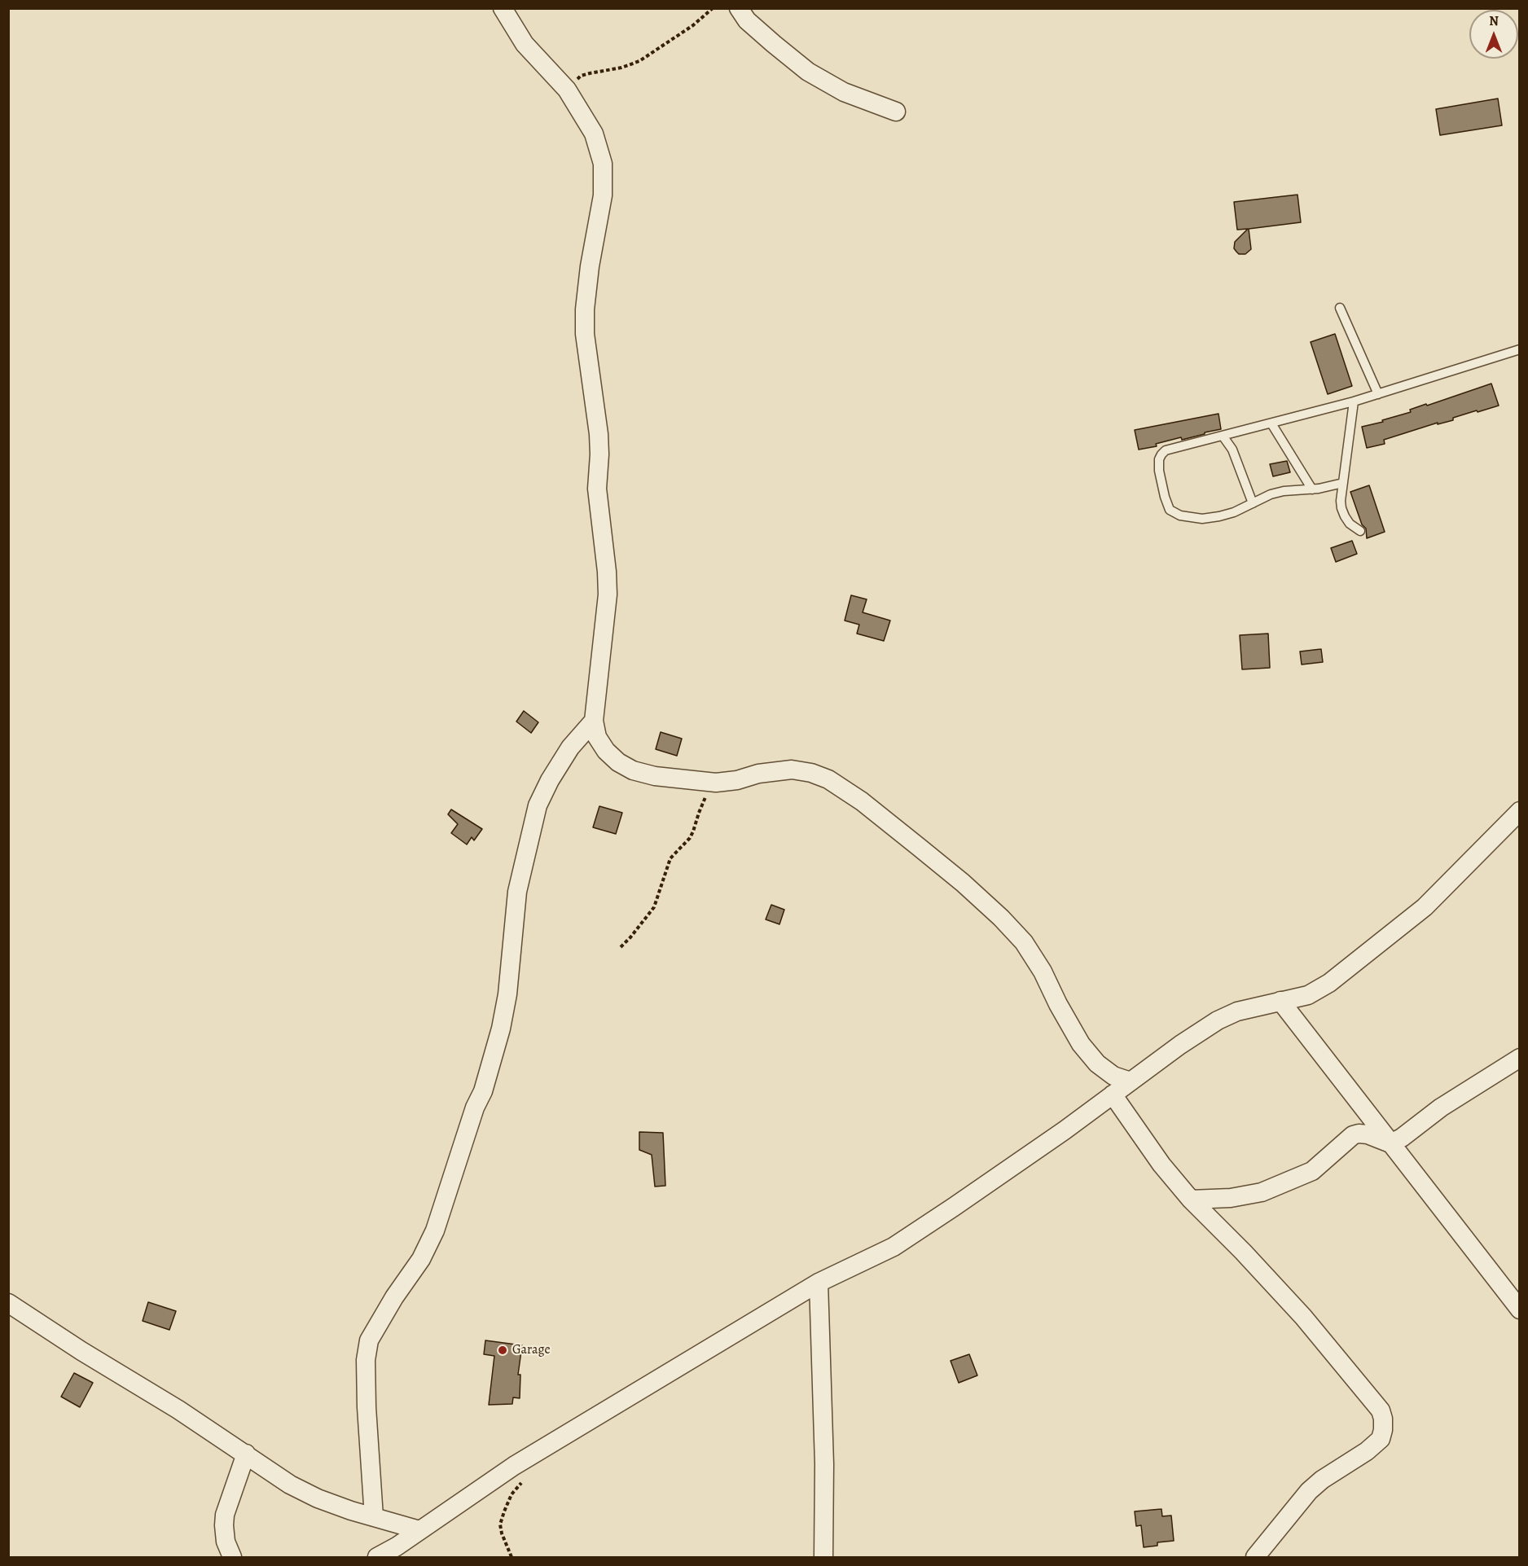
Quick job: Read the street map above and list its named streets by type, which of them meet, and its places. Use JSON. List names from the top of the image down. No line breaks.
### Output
{"places":["Garage"],"north":"top"}
